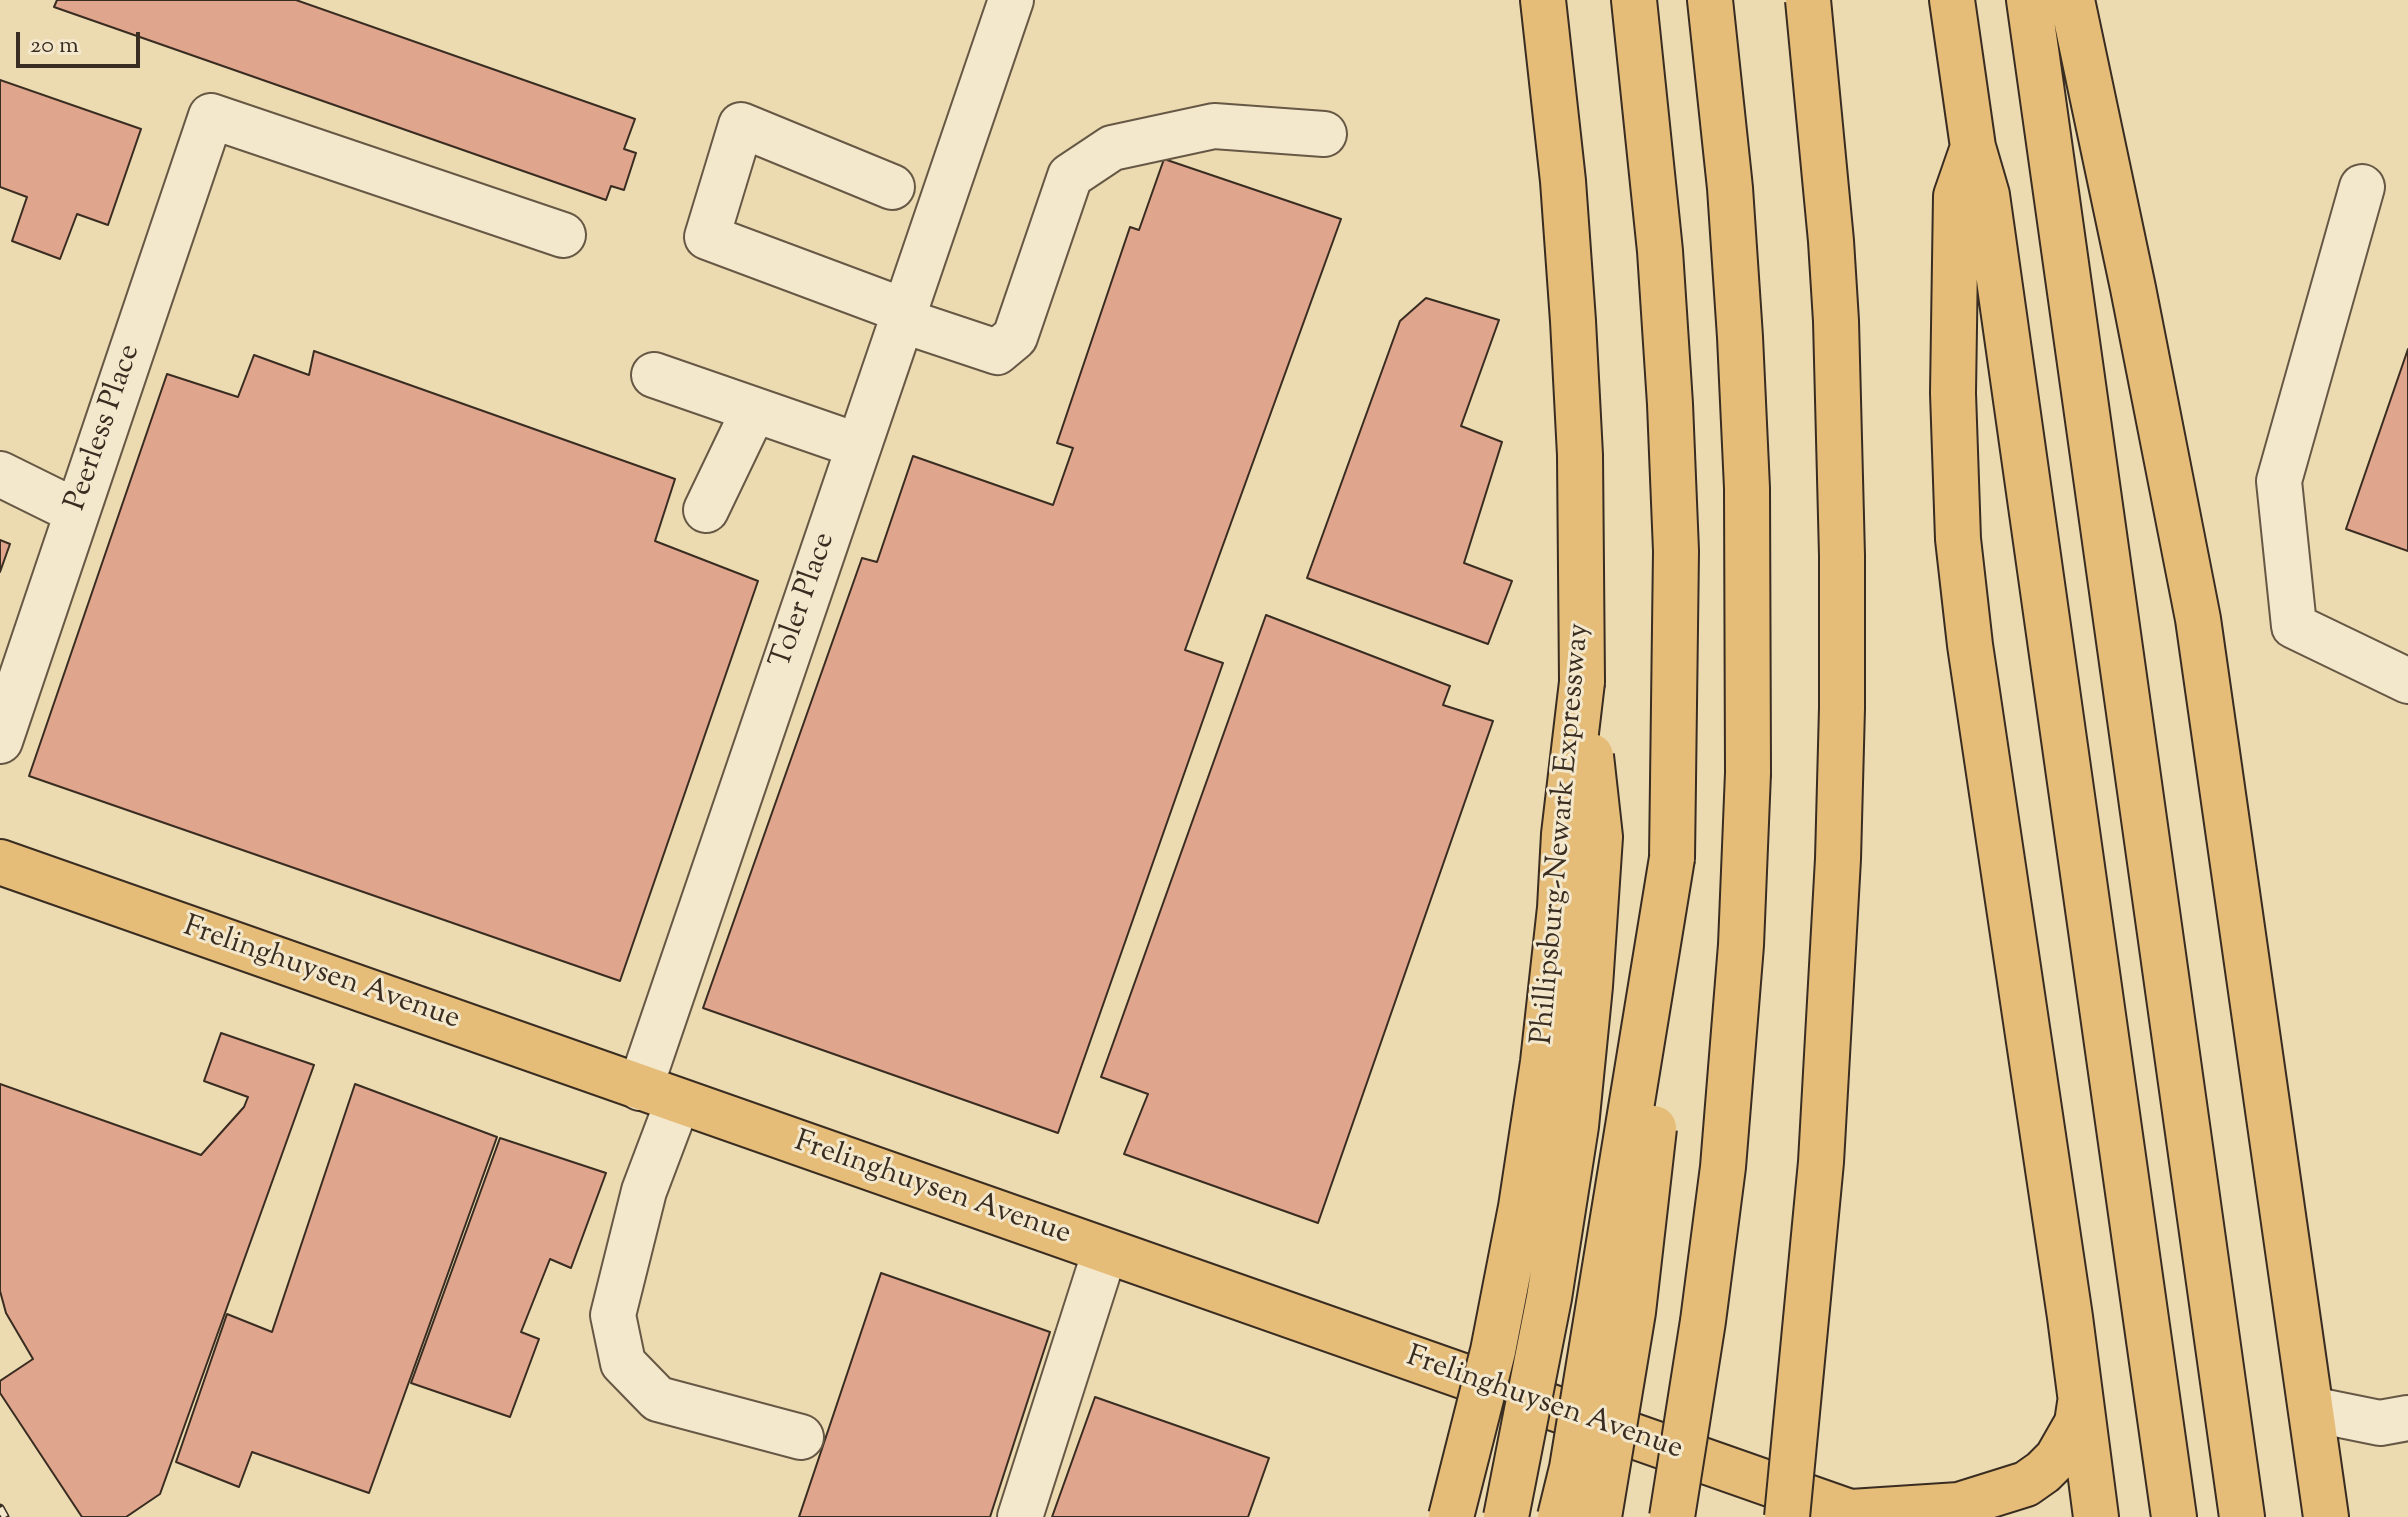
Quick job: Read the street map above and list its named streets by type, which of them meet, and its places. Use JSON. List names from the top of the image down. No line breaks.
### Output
{"streets":{"main road":["Phillipsburg-Newark Expressway","Frelinghuysen Avenue"],"street":["Peerless Place","Toler Place"]},"crossings":[["Toler Place","Frelinghuysen Avenue"]],"scale_bar":"20 m"}
